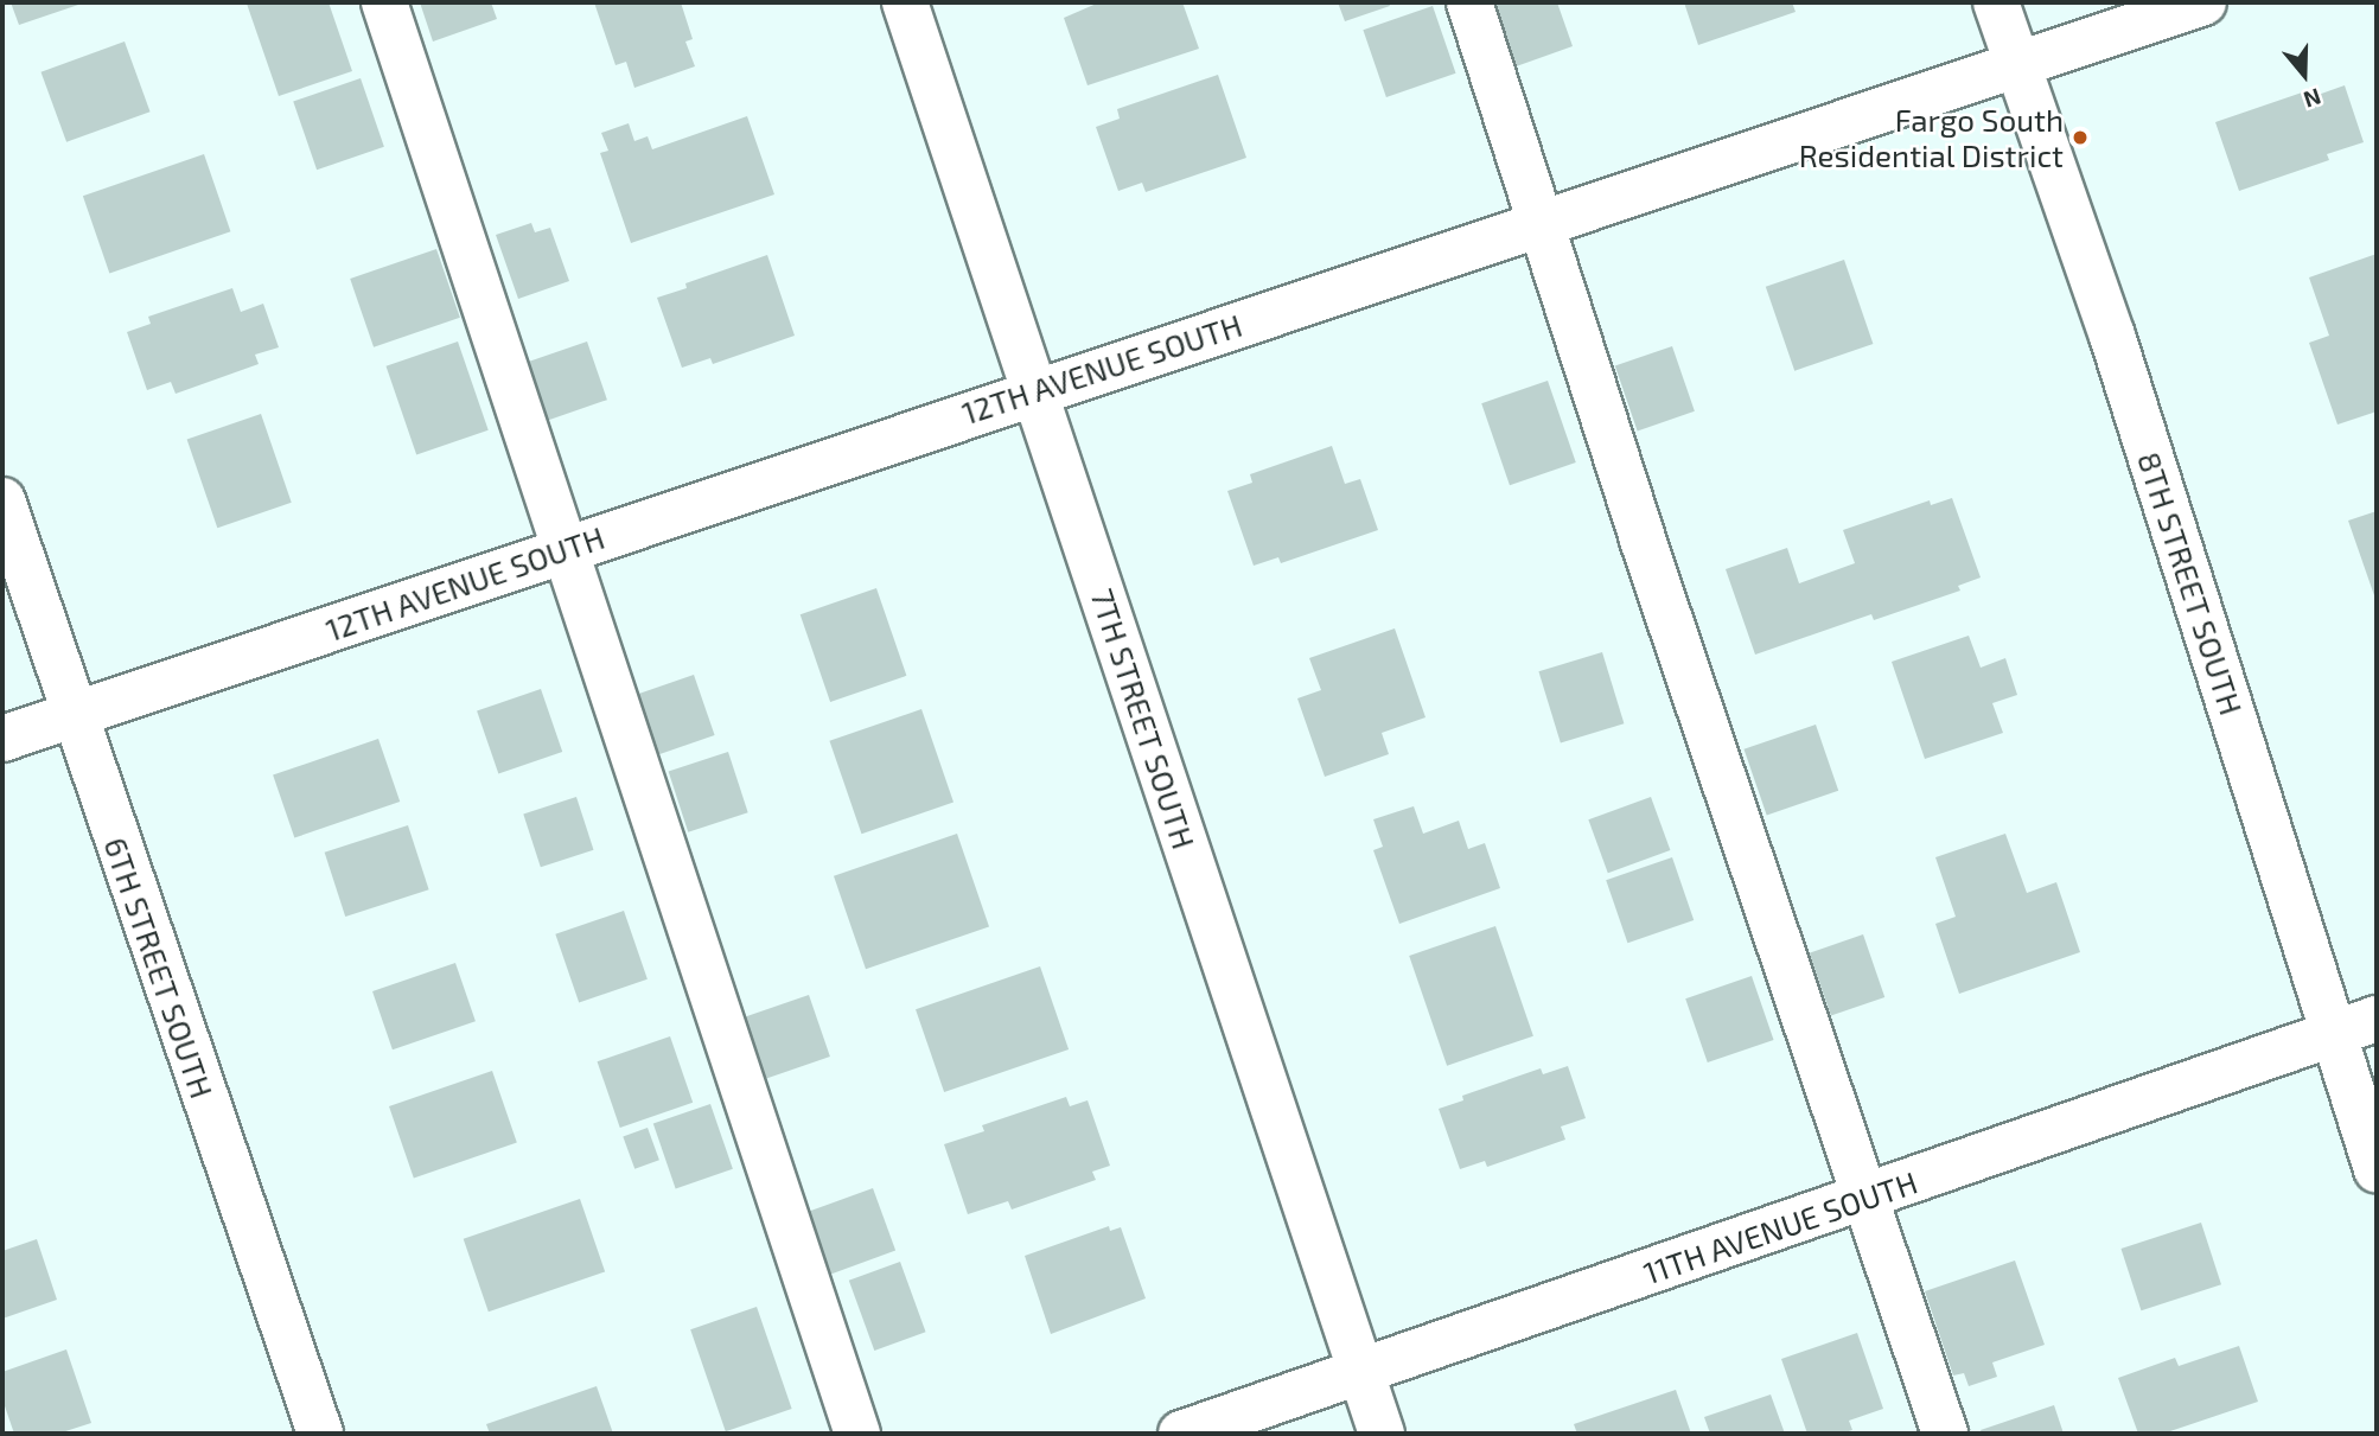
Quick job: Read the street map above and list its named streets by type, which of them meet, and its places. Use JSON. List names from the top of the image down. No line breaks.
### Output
{"streets":{"street":["12TH AVENUE SOUTH","8TH STREET SOUTH","7TH STREET SOUTH","6TH STREET SOUTH","11TH AVENUE SOUTH"]},"crossings":[["12TH AVENUE SOUTH","8TH STREET SOUTH"],["12TH AVENUE SOUTH","7TH STREET SOUTH"],["12TH AVENUE SOUTH","6TH STREET SOUTH"],["8TH STREET SOUTH","11TH AVENUE SOUTH"],["7TH STREET SOUTH","11TH AVENUE SOUTH"]],"places":["Fargo South Residential District"],"north":"bottom"}
